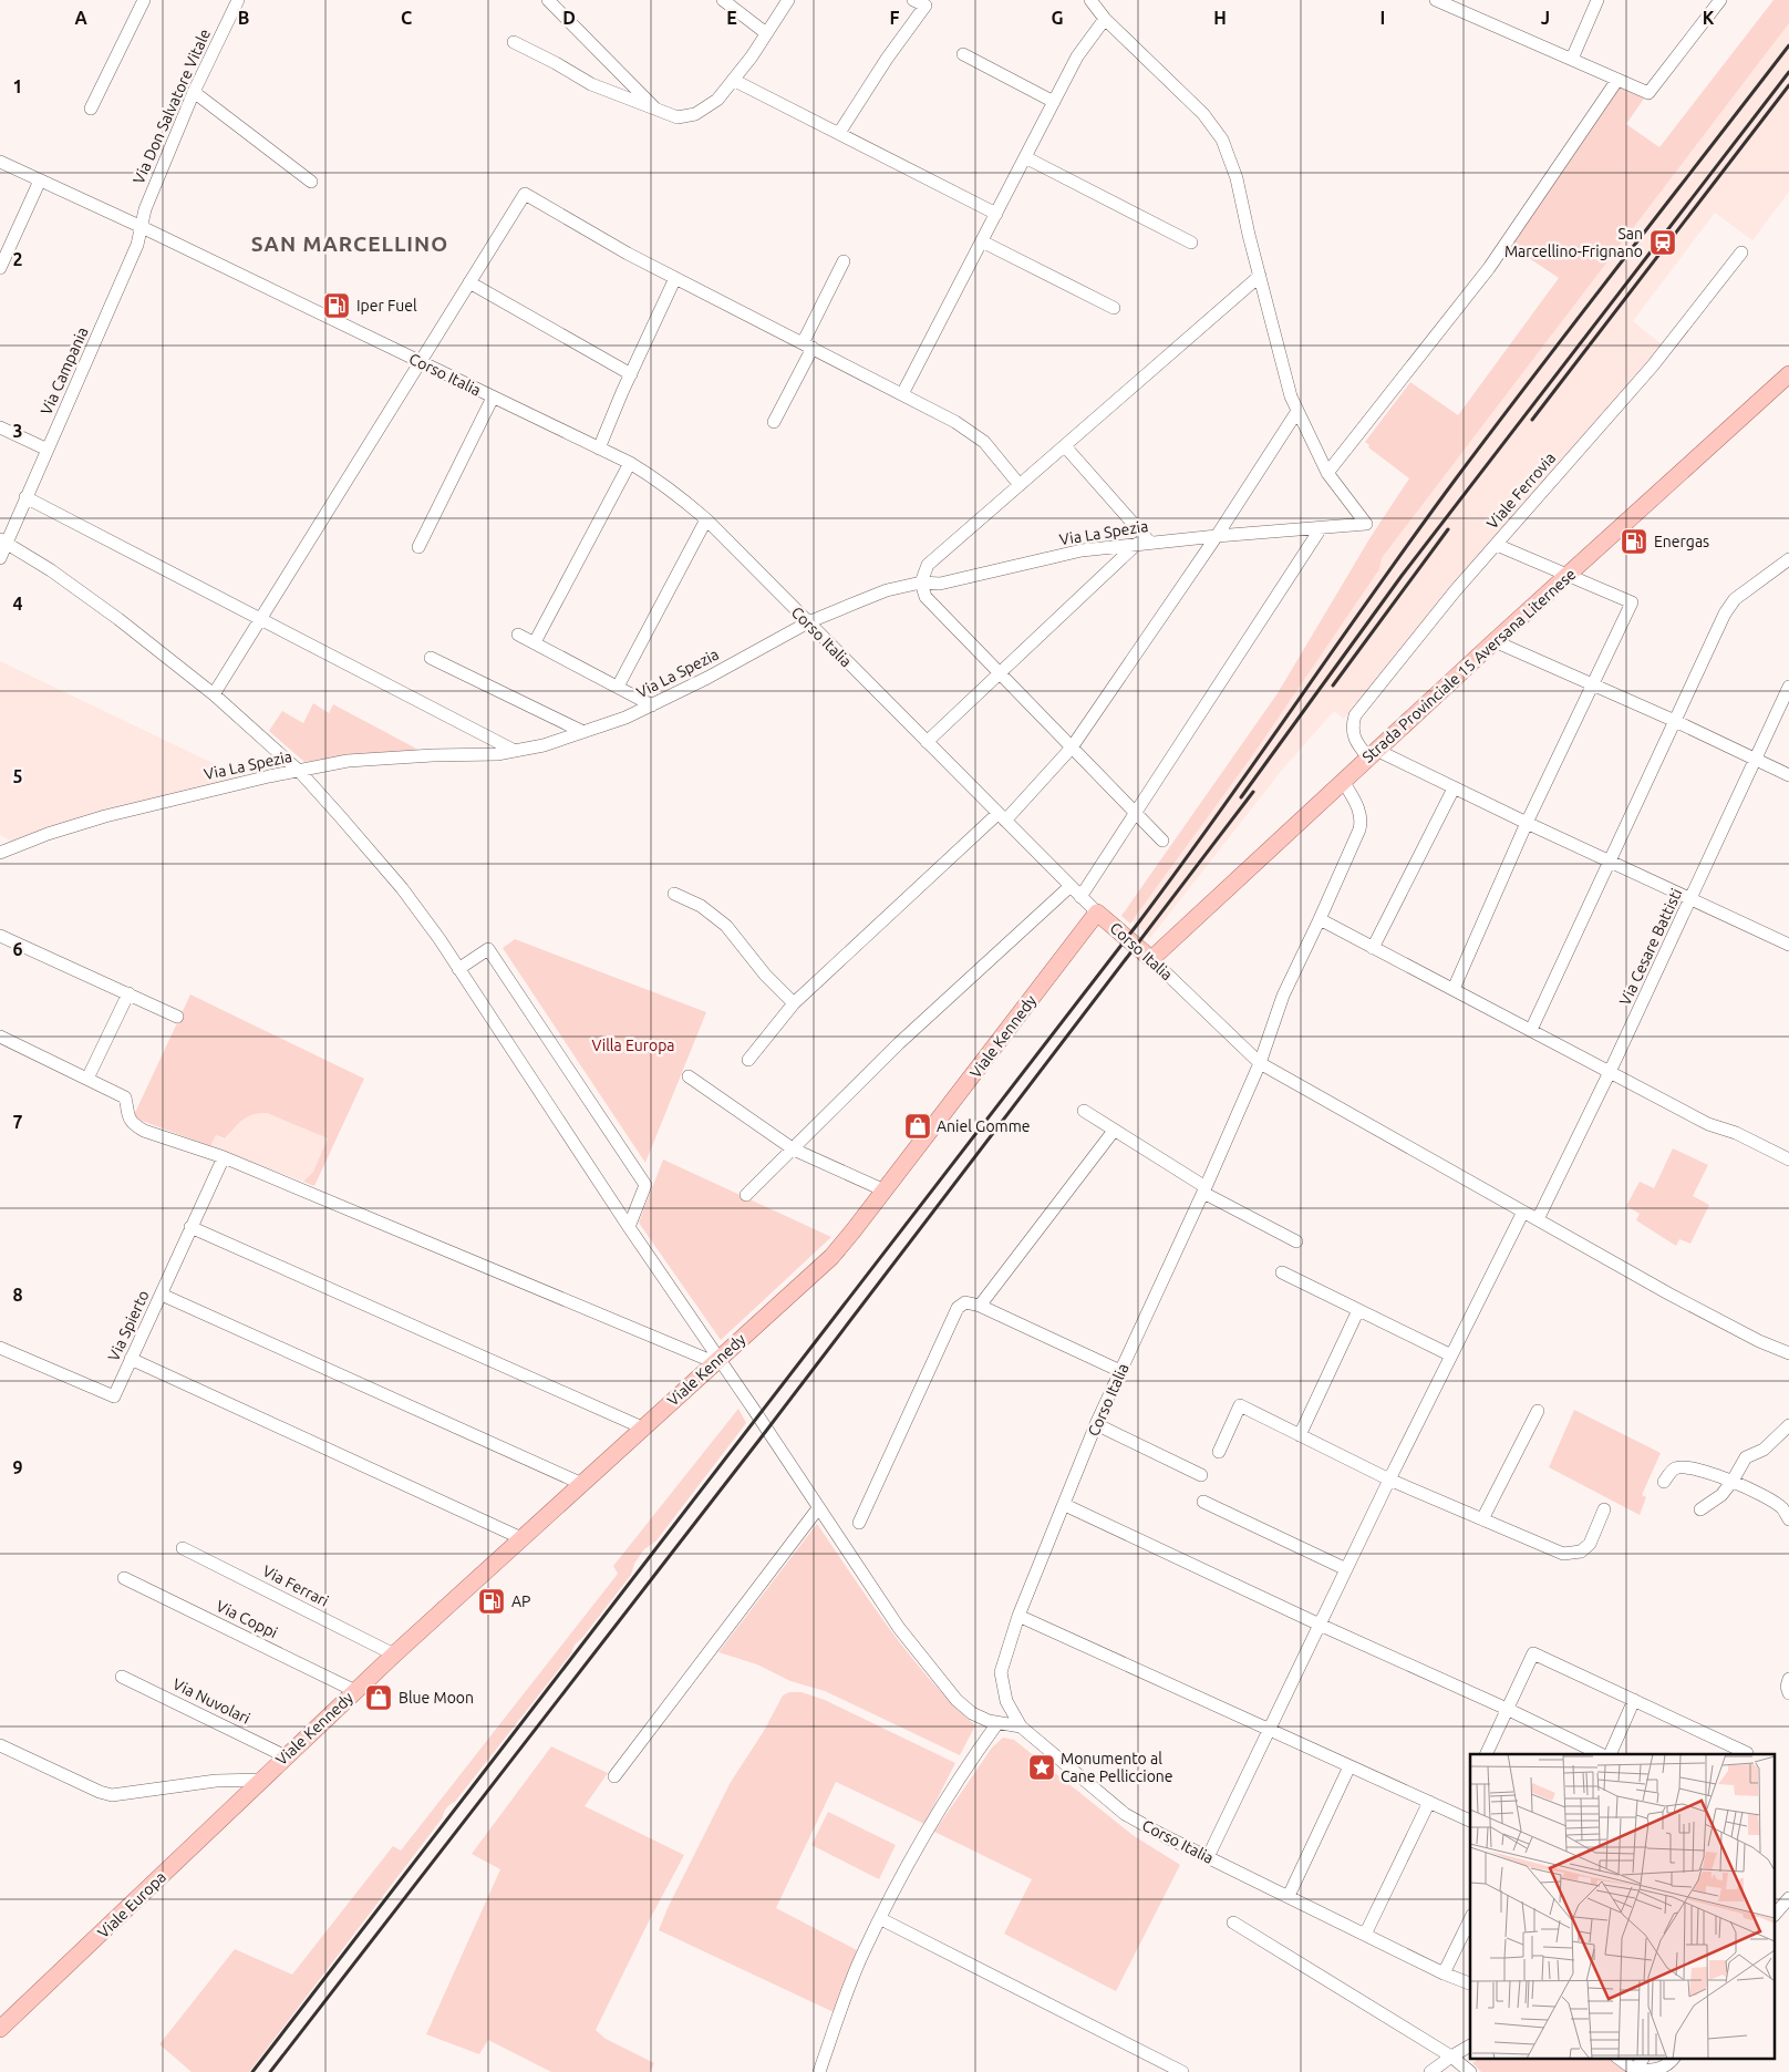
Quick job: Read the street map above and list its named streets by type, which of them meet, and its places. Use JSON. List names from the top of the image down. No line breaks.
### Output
{"streets":{"main road":["Corso Italia","Strada Provinciale 15 Aversana Liternese","Viale Kennedy","Viale Europa"],"street":["Via Don Salvatore Vitale","Via Campania","Viale Ferrovia","Via La Spezia","Via Cesare Battisti","Via Spierto","Via Ferrari","Via Coppi","Via Nuvolari"]},"crossings":[["Via Don Salvatore Vitale","Via Campania"],["Via Don Salvatore Vitale","Corso Italia"],["Via Campania","Corso Italia"],["Corso Italia","Via La Spezia"],["Corso Italia","Strada Provinciale 15 Aversana Liternese"],["Corso Italia","Viale Kennedy"],["Viale Ferrovia","Strada Provinciale 15 Aversana Liternese"],["Viale Kennedy","Via Ferrari"],["Viale Kennedy","Via Coppi"],["Viale Kennedy","Via Nuvolari"],["Viale Kennedy","Viale Europa"]],"districts":["SAN MARCELLINO"],"parks":["Villa Europa"],"places":{"station":["San Marcellino-Frignano"],"fuel station":["Iper Fuel","Energas","AP"],"shop":["Aniel Gomme","Blue Moon"],"place":["Monumento al Cane Pelliccione"]},"grid":{"columns":["A","B","C","D","E","F","G","H","I","J","K"],"rows":["1","2","3","4","5","6","7","8","9"]}}
